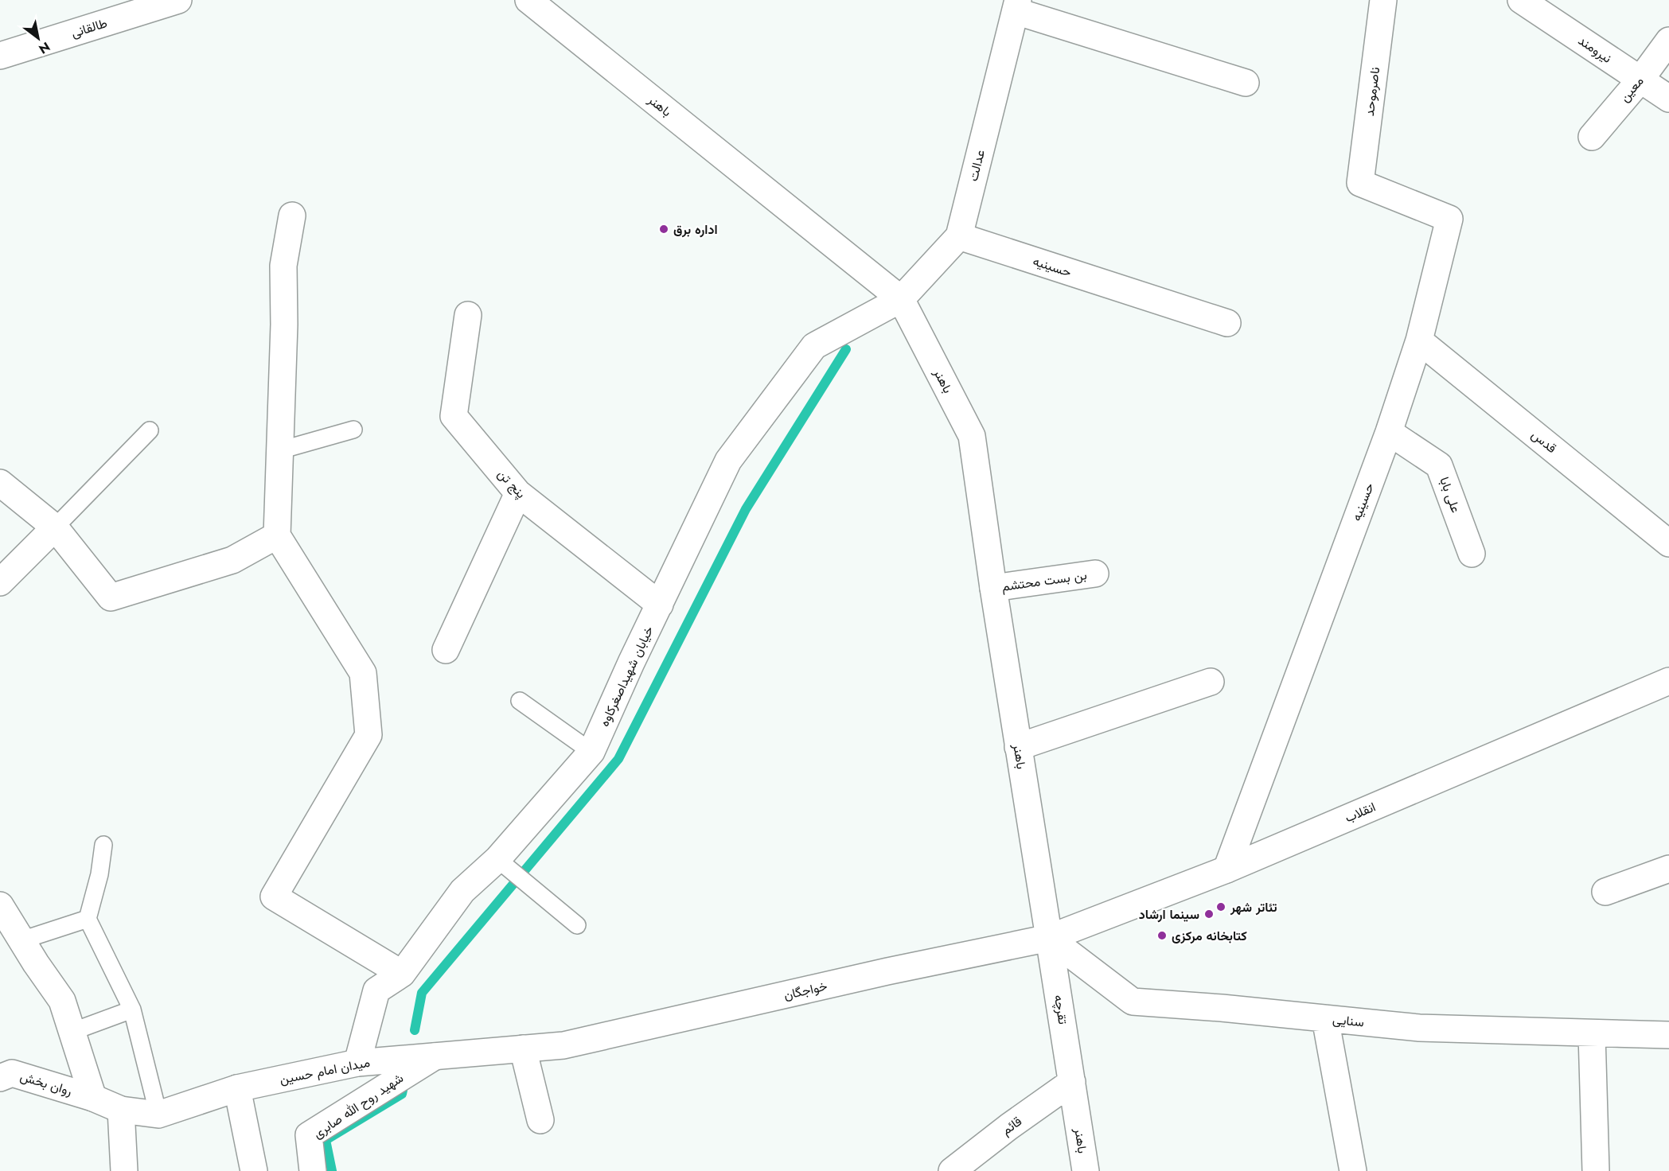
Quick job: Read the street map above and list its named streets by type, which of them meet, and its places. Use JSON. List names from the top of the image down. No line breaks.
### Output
{"streets":{"street":["طالقانی","نیرومند","معین","ناصرموحد","باهنر","عدالت","حسینیه","قدس","پنج تن","علی بابا","بن بست محتشم","خیابان شهیداصغرکاوه","انقلاب","خواجگان","تقرچه","سنایی","میدان امام حسین","روان بخش","شهید روح الله صابری","قائم"]},"crossings":[["نیرومند","معین"],["ناصرموحد","حسینیه"],["باهنر","عدالت"],["باهنر","بن بست محتشم"],["باهنر","خیابان شهیداصغرکاوه"],["باهنر","انقلاب"],["باهنر","خواجگان"],["باهنر","تقرچه"],["باهنر","سنایی"],["باهنر","قائم"],["عدالت","حسینیه"],["عدالت","خیابان شهیداصغرکاوه"],["حسینیه","قدس"],["حسینیه","علی بابا"],["حسینیه","انقلاب"],["پنج تن","خیابان شهیداصغرکاوه"],["خیابان شهیداصغرکاوه","میدان امام حسین"],["انقلاب","خواجگان"],["انقلاب","تقرچه"],["انقلاب","سنایی"],["خواجگان","تقرچه"],["خواجگان","سنایی"],["خواجگان","میدان امام حسین"],["تقرچه","سنایی"],["تقرچه","قائم"],["میدان امام حسین","روان بخش"],["میدان امام حسین","شهید روح الله صابری"]],"places":["اداره برق","تئاتر شهر","سینما ارشاد","کتابخانه مرکزی"],"north":"bottom right"}
